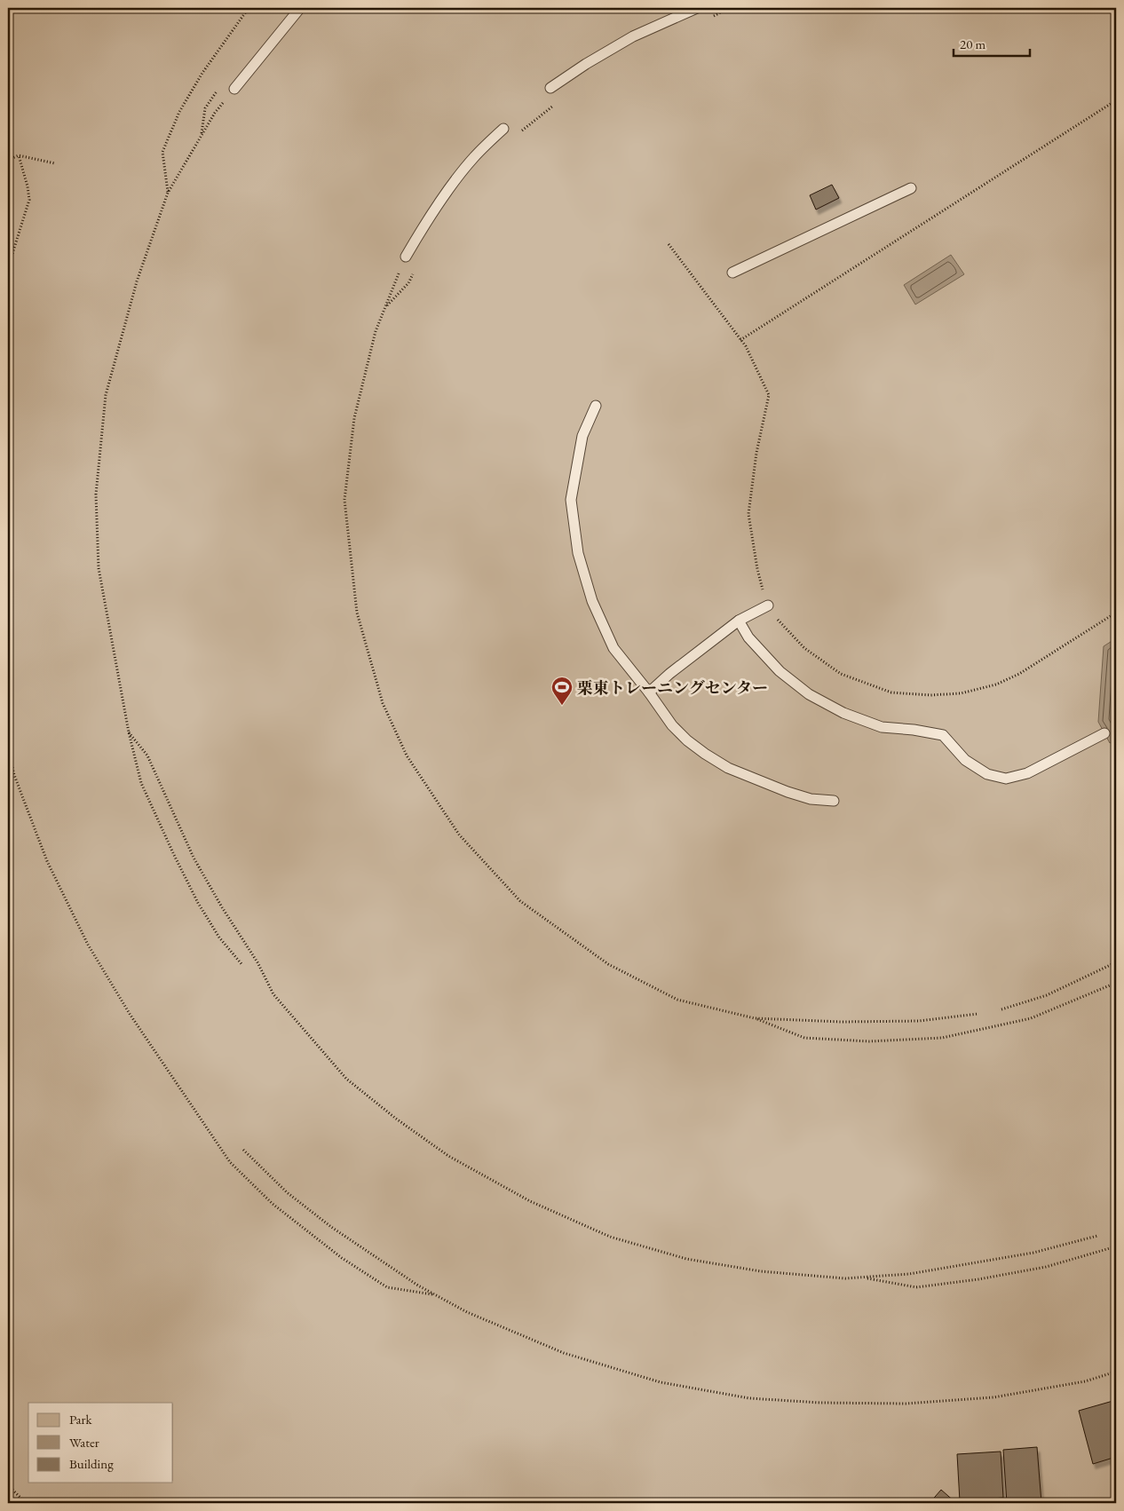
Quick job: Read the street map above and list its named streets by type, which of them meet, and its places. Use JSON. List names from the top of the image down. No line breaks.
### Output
{"places":{"sports":["栗東トレーニングセンター"]},"legend":["Park","Water","Building"],"scale_bar":"20 m"}
